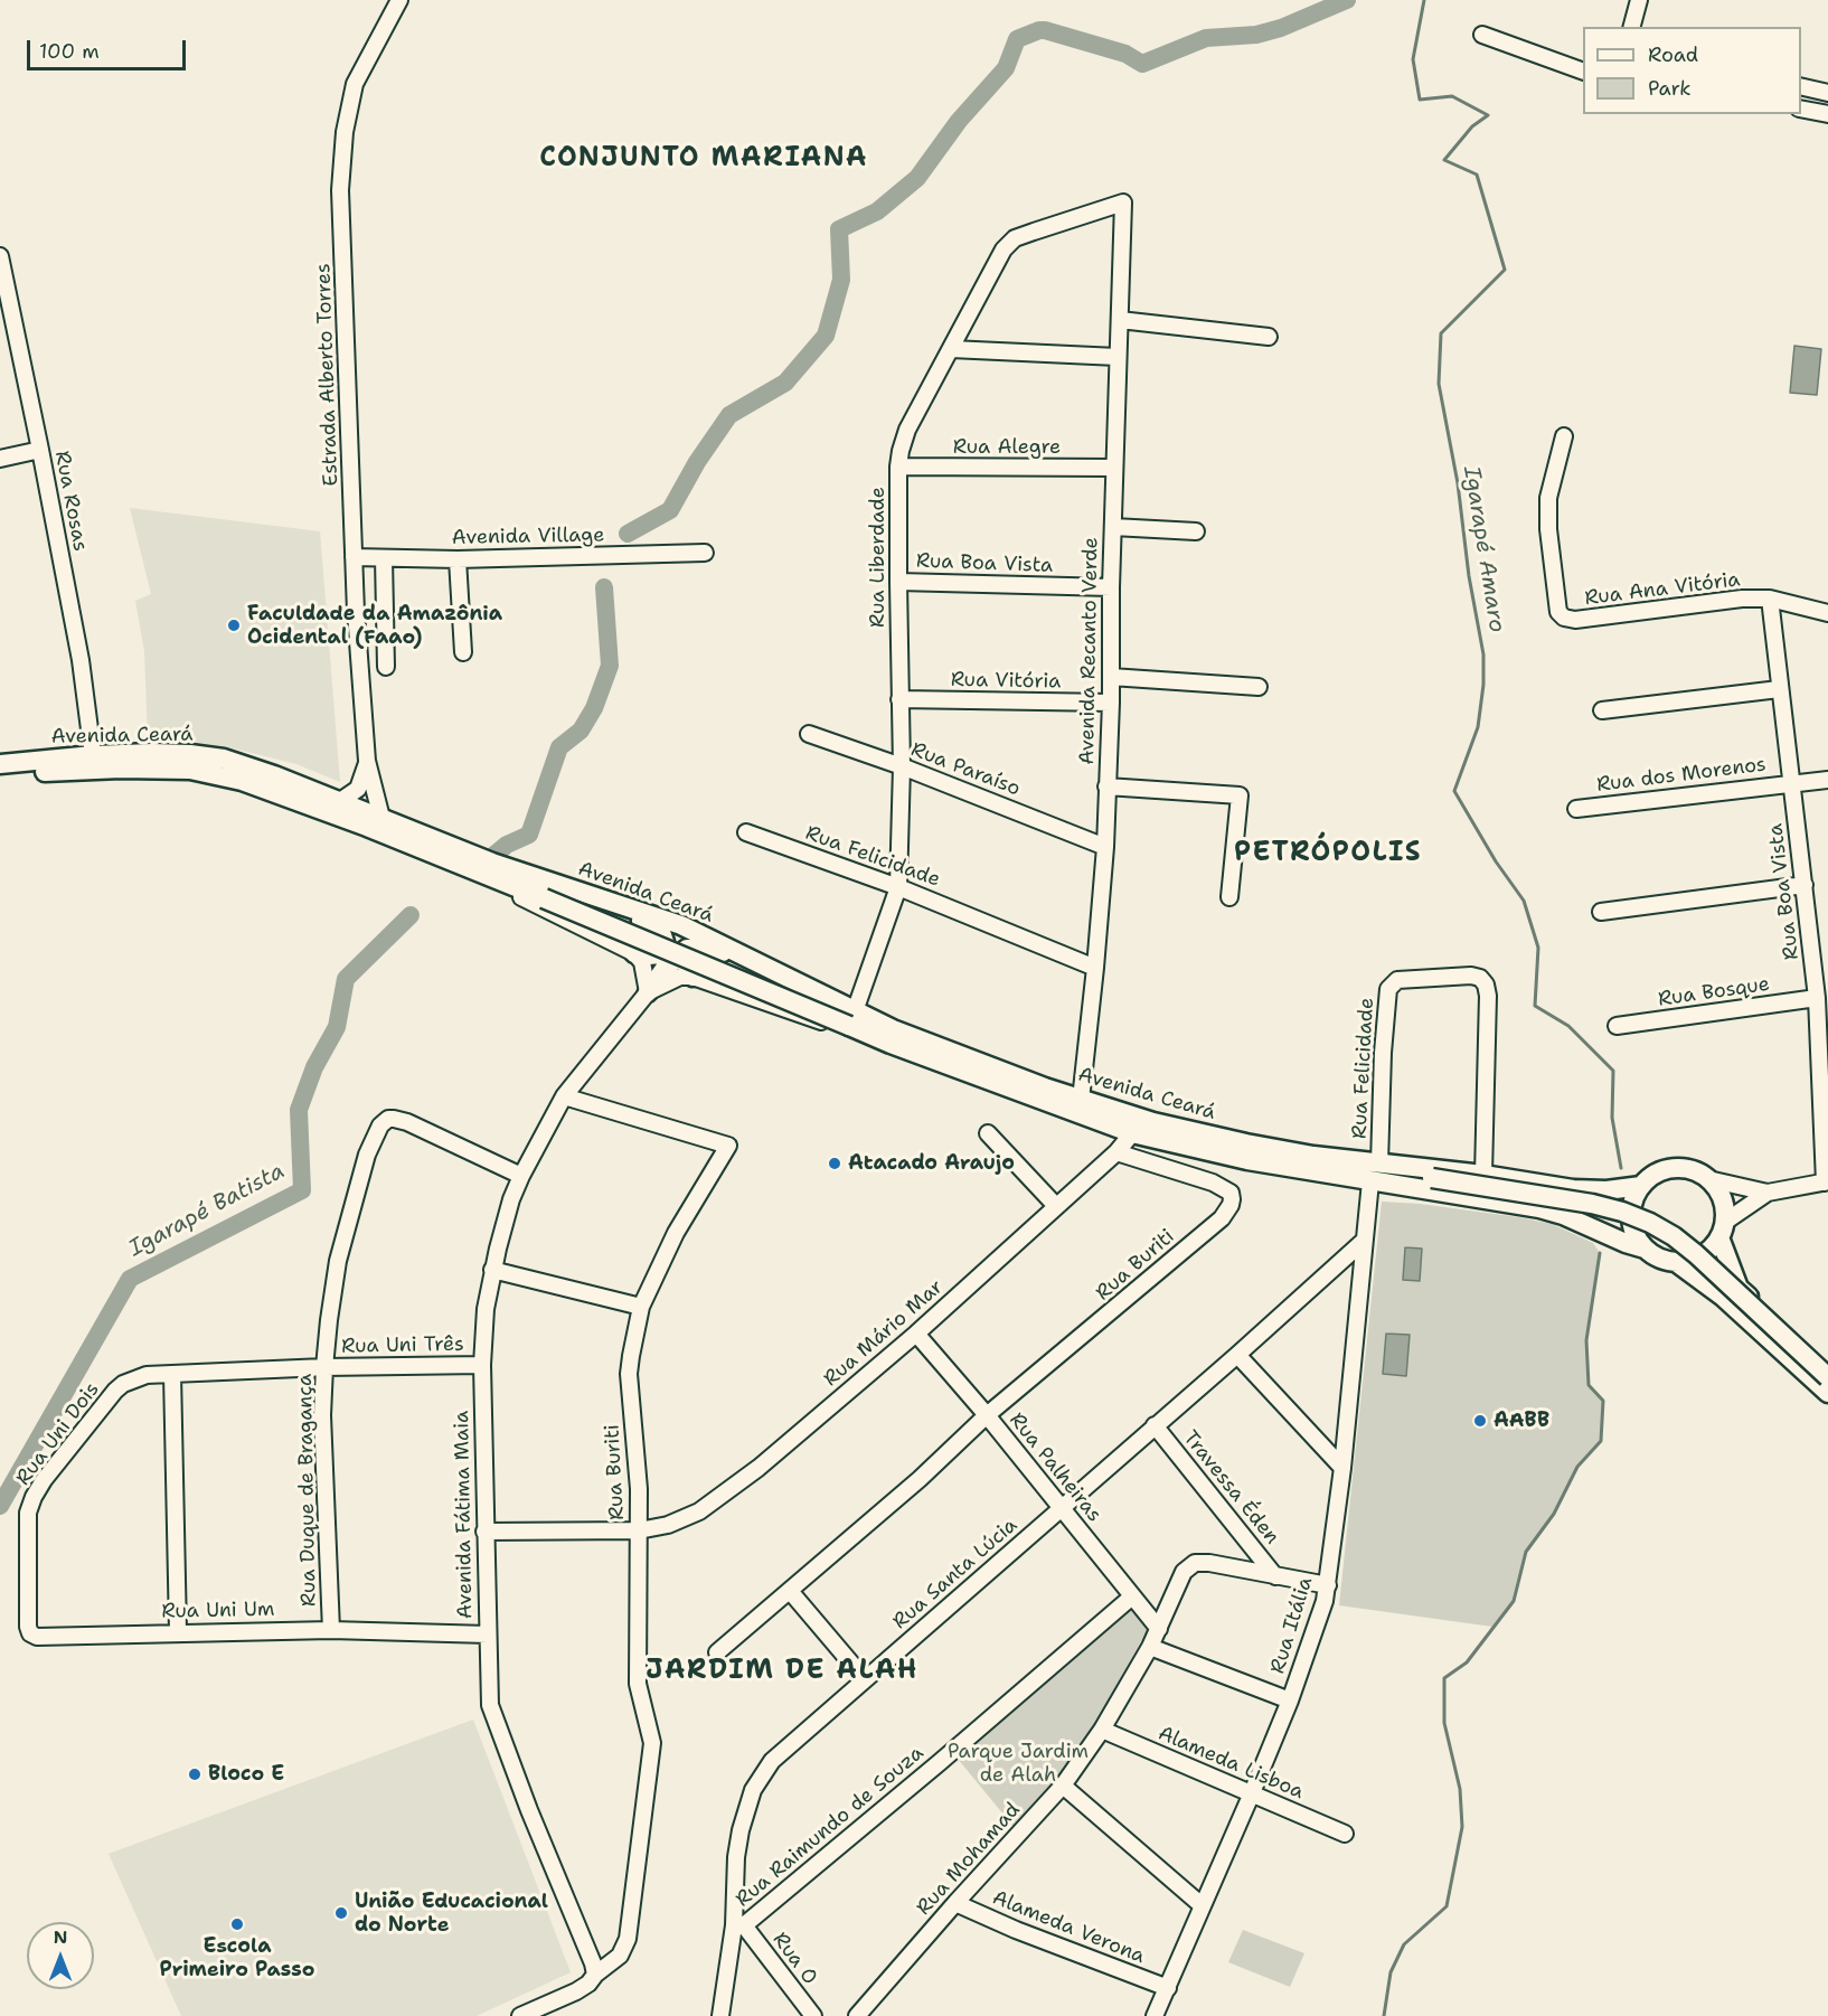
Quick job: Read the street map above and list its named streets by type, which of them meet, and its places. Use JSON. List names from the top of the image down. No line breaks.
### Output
{"streets":{"main road":["Avenida Ceará"],"street":["Estrada Alberto Torres","Rua Alegre","Rua Rosas","Avenida Village","Rua Liberdade","Rua Boa Vista","Rua Ana Vitória","Avenida Recanto Verde","Rua Vitória","Rua Paraíso","Rua dos Morenos","Rua Felicidade","Rua Bosque","Rua Buriti","Rua Mário Mar","Rua Uni Três","Rua Uni Dois","Rua Palheiras","Travessa Éden","Rua Duque de Bragança","Avenida Fátima Maia","Rua Santa Lúcia","Rua Uni Um","Rua Itália","Alameda Lisboa","Rua Raimundo de Souza","Rua Mohamad","Alameda Verona","Rua O"]},"crossings":[["Estrada Alberto Torres","Avenida Village"],["Estrada Alberto Torres","Avenida Ceará"],["Rua Alegre","Rua Liberdade"],["Rua Alegre","Avenida Recanto Verde"],["Rua Rosas","Avenida Ceará"],["Rua Liberdade","Rua Boa Vista"],["Rua Liberdade","Avenida Recanto Verde"],["Rua Liberdade","Rua Vitória"],["Rua Liberdade","Avenida Ceará"],["Rua Liberdade","Rua Paraíso"],["Rua Liberdade","Rua Felicidade"],["Rua Boa Vista","Rua Ana Vitória"],["Rua Boa Vista","Avenida Recanto Verde"],["Rua Boa Vista","Rua dos Morenos"],["Rua Boa Vista","Rua Bosque"],["Avenida Recanto Verde","Rua Vitória"],["Avenida Recanto Verde","Avenida Ceará"],["Avenida Recanto Verde","Rua Paraíso"],["Avenida Recanto Verde","Rua Felicidade"],["Avenida Ceará","Rua Felicidade"],["Avenida Ceará","Rua Mário Mar"],["Avenida Ceará","Rua Itália"],["Rua Buriti","Rua Mário Mar"],["Rua Buriti","Rua Palheiras"],["Rua Buriti","Avenida Fátima Maia"],["Rua Mário Mar","Rua Palheiras"],["Rua Uni Três","Rua Uni Dois"],["Rua Uni Três","Rua Duque de Bragança"],["Rua Uni Três","Avenida Fátima Maia"],["Rua Uni Dois","Rua Duque de Bragança"],["Rua Uni Dois","Rua Uni Um"],["Rua Palheiras","Rua Santa Lúcia"],["Rua Palheiras","Rua Raimundo de Souza"],["Rua Palheiras","Rua Mohamad"],["Travessa Éden","Rua Santa Lúcia"],["Travessa Éden","Rua Mohamad"],["Rua Duque de Bragança","Avenida Fátima Maia"],["Rua Duque de Bragança","Rua Uni Um"],["Avenida Fátima Maia","Rua Uni Um"],["Rua Santa Lúcia","Rua Itália"],["Rua Santa Lúcia","Rua Raimundo de Souza"],["Rua Santa Lúcia","Rua O"],["Rua Itália","Alameda Lisboa"],["Rua Itália","Rua Mohamad"],["Rua Itália","Alameda Verona"],["Alameda Lisboa","Rua Mohamad"],["Rua Raimundo de Souza","Rua O"],["Rua Mohamad","Alameda Verona"]],"districts":["CONJUNTO MARIANA","PETRÓPOLIS","JARDIM DE ALAH"],"water":["Igarapé Amaro","Igarapé Batista"],"parks":["Parque Jardim de Alah"],"places":["Faculdade da Amazônia Ocidental (Faao)","Atacado Araujo","AABB","Bloco E","União Educacional do Norte","Escola Primeiro Passo"],"legend":["Road","Park"],"scale_bar":"100 m","north":"top"}
